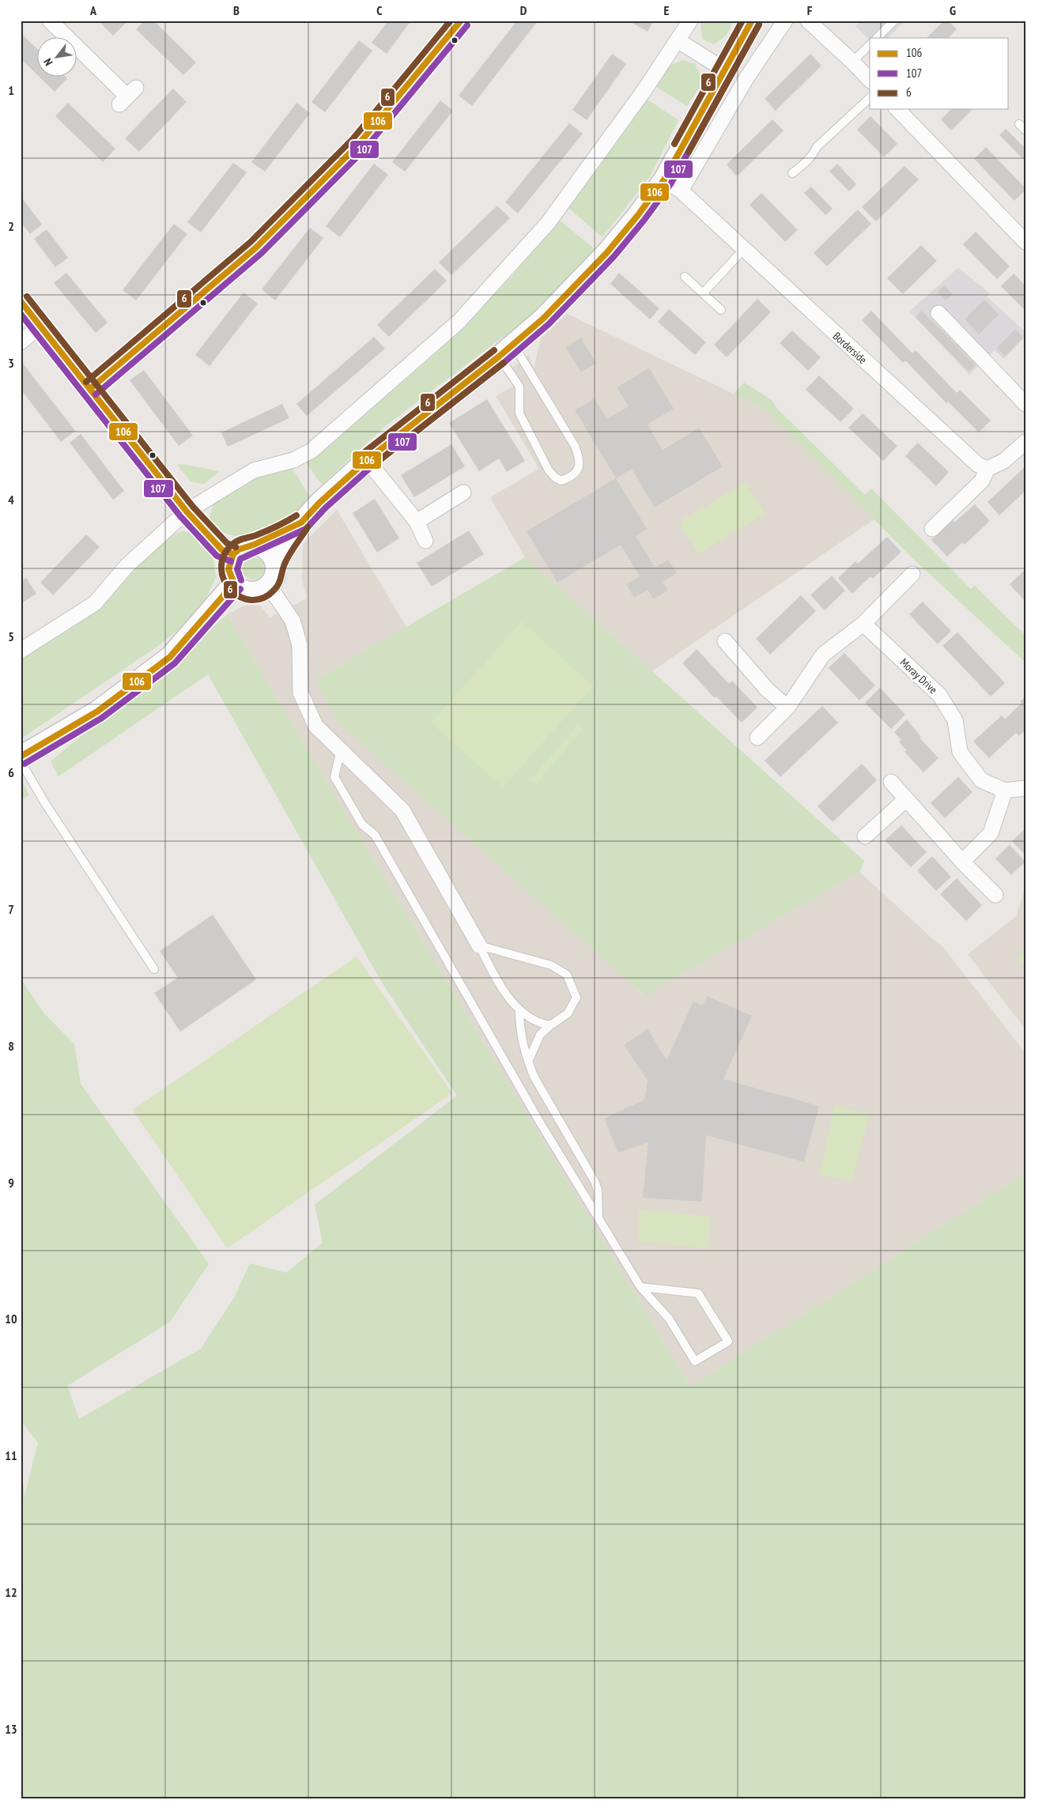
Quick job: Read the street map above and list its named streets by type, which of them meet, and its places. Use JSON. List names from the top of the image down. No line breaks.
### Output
{"streets":{"street":["Borderside","Moray Drive"]},"lines":["transit line 106","transit line 6","transit line 107"],"legend":["106","107","6"],"north":"bottom left","grid":{"columns":["A","B","C","D","E","F","G"],"rows":["1","2","3","4","5","6","7","8","9","10","11","12","13"]}}
